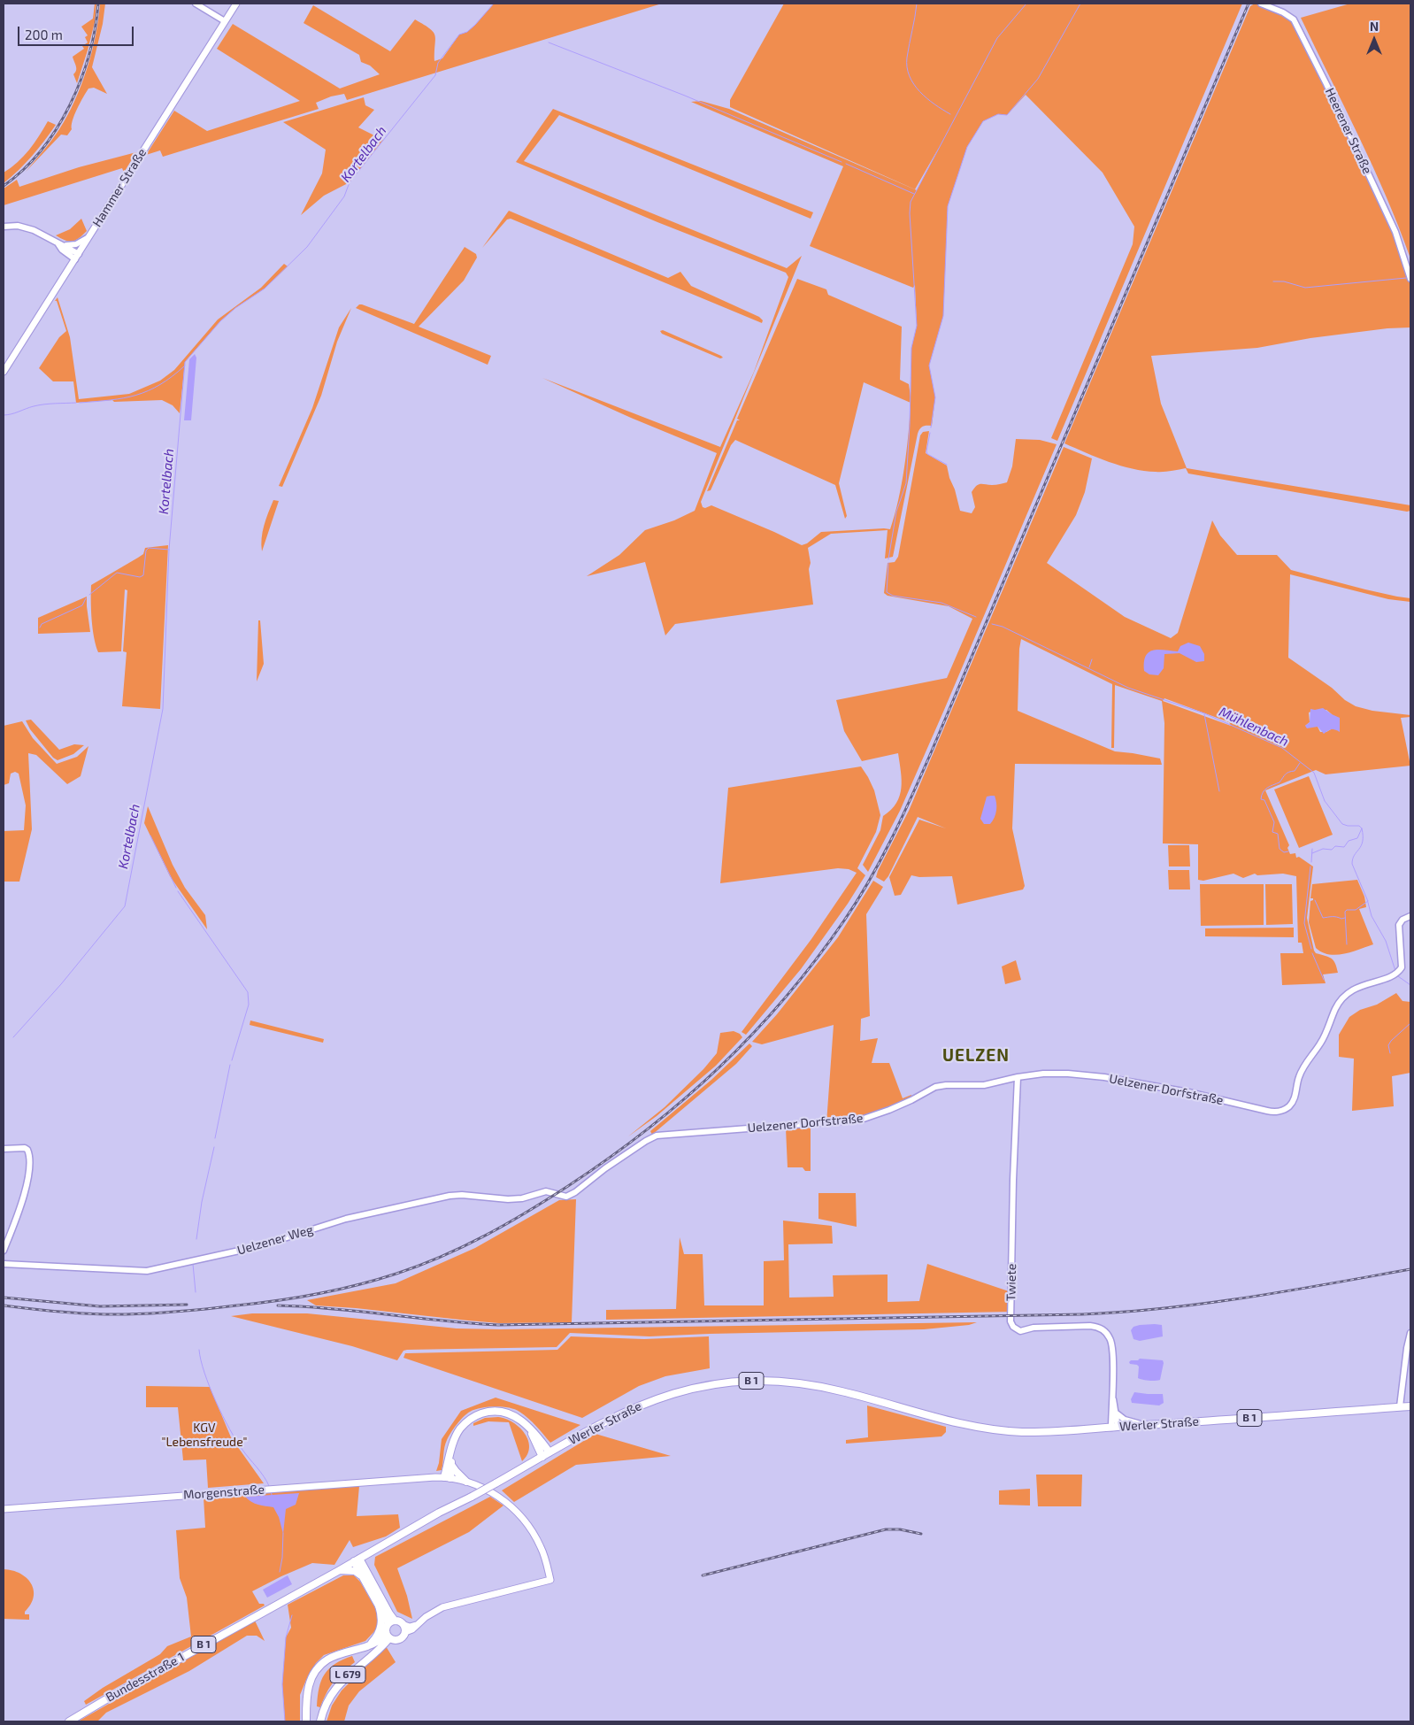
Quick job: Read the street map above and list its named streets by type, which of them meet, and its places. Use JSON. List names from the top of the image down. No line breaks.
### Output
{"streets":{"main road":["Hammer Straße","B 1","Werler Straße","Morgenstraße","L 679","Bundesstraße 1"],"street":["Heerener Straße","Uelzener Dorfstraße","Uelzener Weg","Twiete"]},"crossings":[["Uelzener Dorfstraße","Uelzener Weg"],["Uelzener Dorfstraße","Twiete"],["Twiete","Werler Straße"],["Werler Straße","Bundesstraße 1"],["Morgenstraße","L 679"]],"districts":["UELZEN"],"water":["Kortelbach","Mühlenbach"],"parks":["KGV \"Lebensfreude\""],"scale_bar":"200 m","north":"top"}
